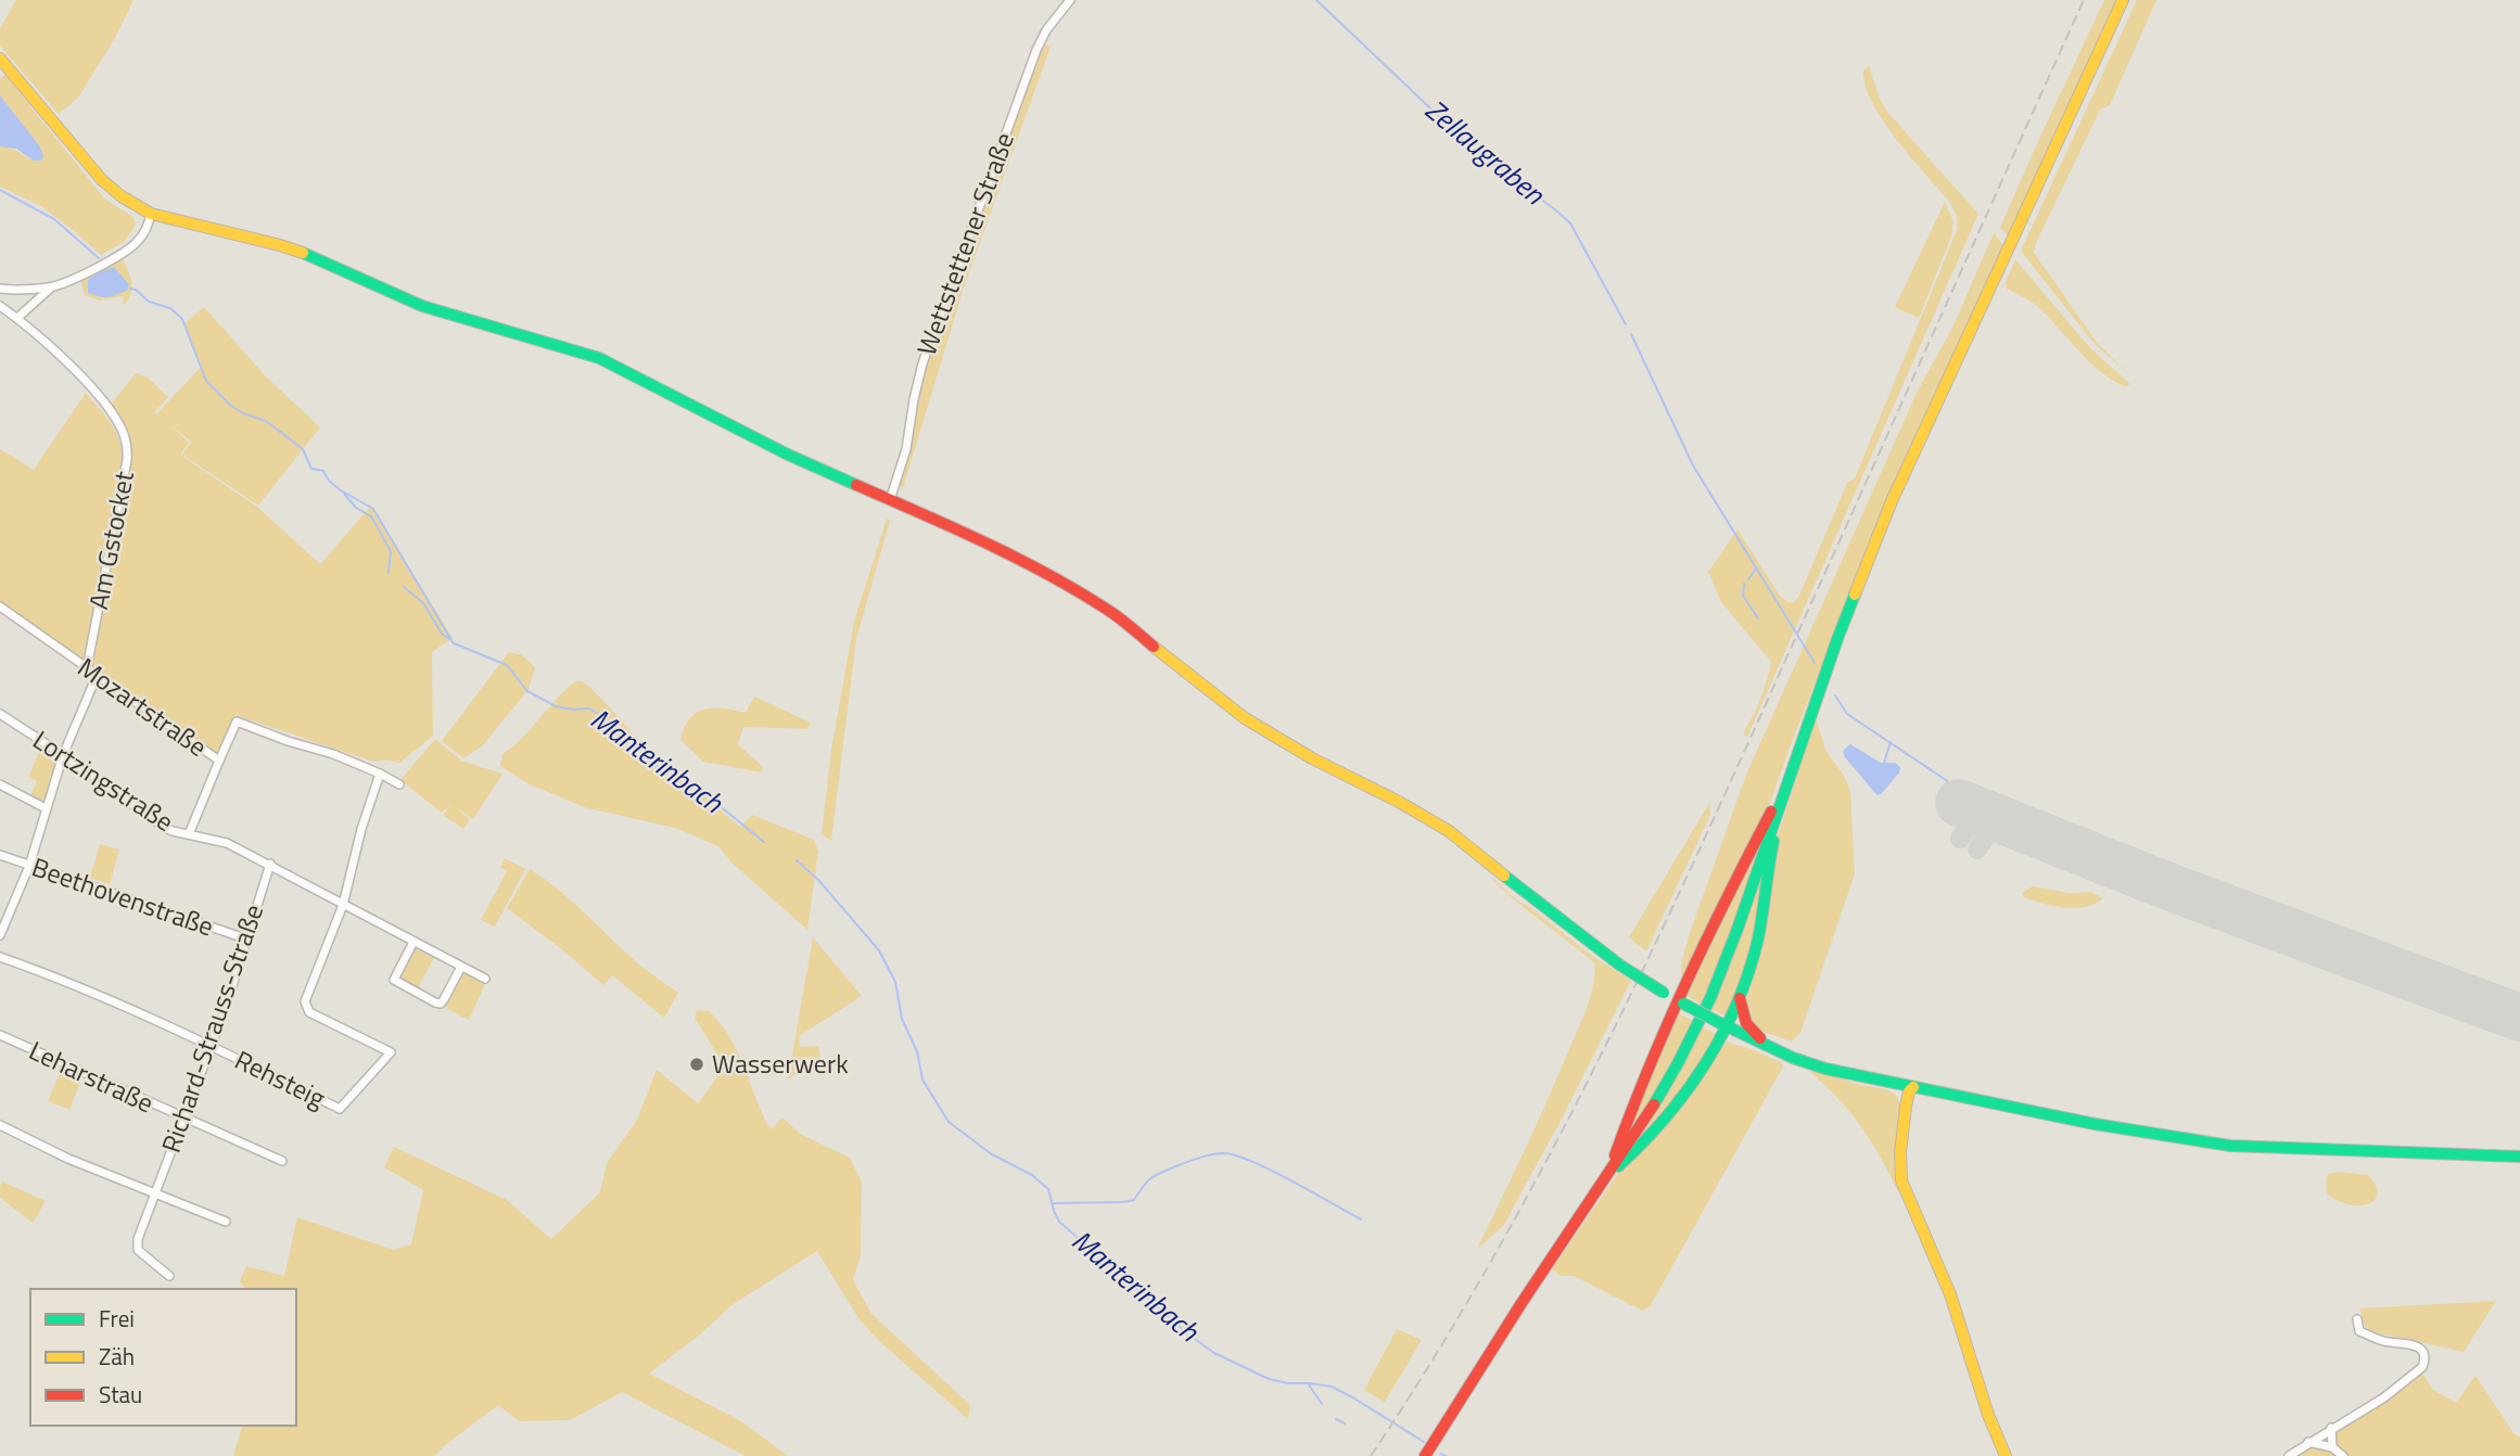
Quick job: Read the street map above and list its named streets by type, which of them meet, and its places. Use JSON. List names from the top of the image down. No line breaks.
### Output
{"streets":{"street":["Wettstettener Straße","Am Gstocket","Mozartstraße","Lortzingstraße","Beethovenstraße","Richard-Strauss-Straße","Leharstraße","Rehsteig"]},"crossings":[["Am Gstocket","Mozartstraße"],["Mozartstraße","Lortzingstraße"],["Lortzingstraße","Richard-Strauss-Straße"],["Lortzingstraße","Rehsteig"],["Beethovenstraße","Richard-Strauss-Straße"],["Richard-Strauss-Straße","Leharstraße"],["Richard-Strauss-Straße","Rehsteig"]],"water":["Zellaugraben","Manterinbach"],"places":["Wasserwerk"],"legend":["Frei","Zäh","Stau"]}
